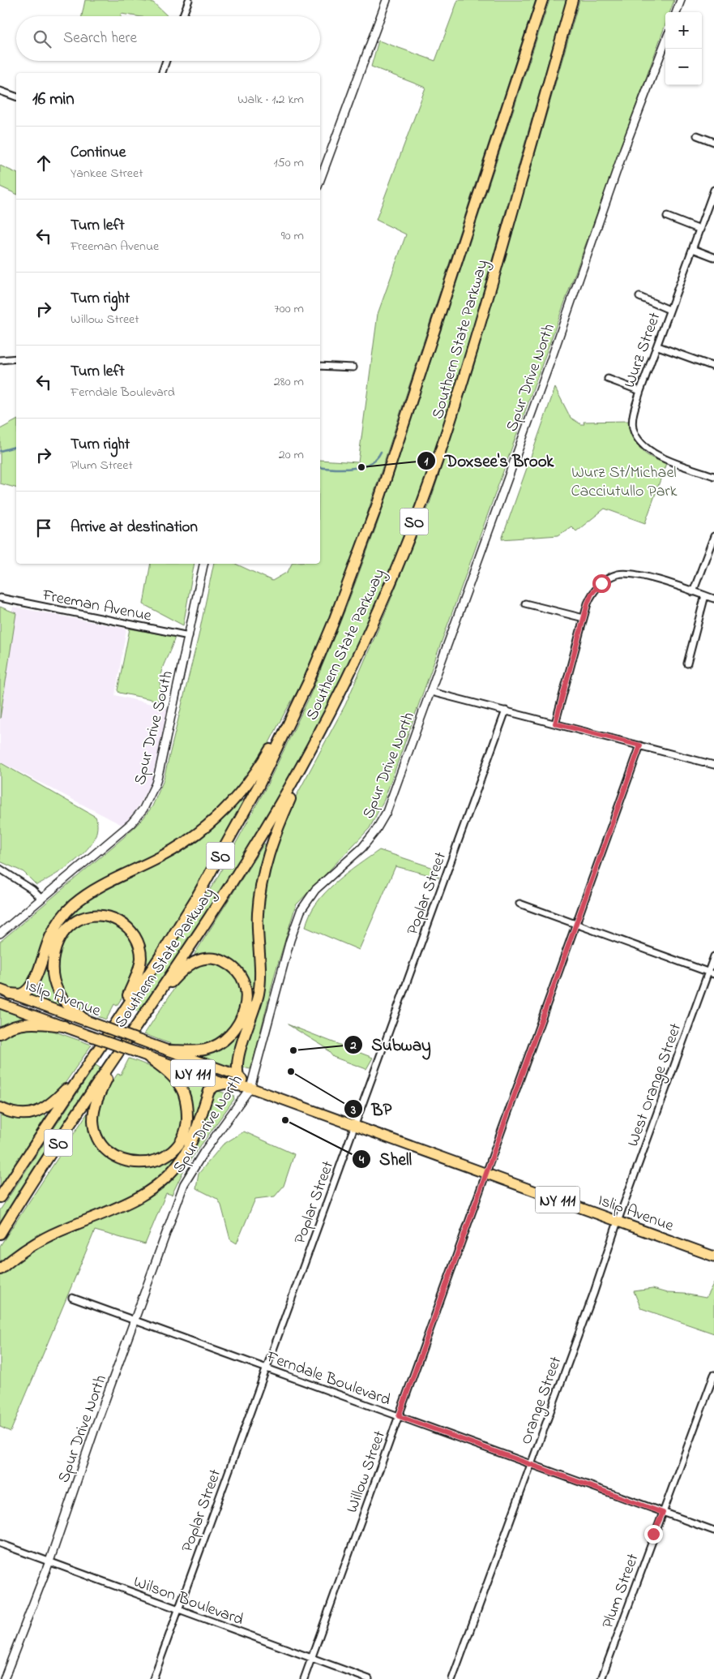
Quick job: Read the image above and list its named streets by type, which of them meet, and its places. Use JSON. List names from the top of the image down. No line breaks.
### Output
{"streets":{"highway":["Southern State Parkway","SO"],"main road":["Islip Avenue","NY 111"],"street":["Wurz Street","Spur Drive North","Freeman Avenue","Spur Drive South","Poplar Street","West Orange Street","Ferndale Boulevard","Orange Street","Willow Street","Plum Street","Wilson Boulevard"]},"crossings":[["Spur Drive North","Islip Avenue"],["Spur Drive North","Ferndale Boulevard"],["Spur Drive North","Wilson Boulevard"],["Freeman Avenue","Spur Drive South"],["Poplar Street","Islip Avenue"],["Poplar Street","Ferndale Boulevard"],["Poplar Street","Wilson Boulevard"],["Islip Avenue","West Orange Street"],["Islip Avenue","Orange Street"],["Islip Avenue","Willow Street"],["West Orange Street","Orange Street"],["Ferndale Boulevard","Orange Street"],["Ferndale Boulevard","Willow Street"],["Ferndale Boulevard","Plum Street"],["Willow Street","Wilson Boulevard"]],"parks":["Wurz St/Michael Cacciutullo Park"],"places":["Doxsee's Brook","Subway","BP","Shell"],"page":{"map_buttons":["+","−"],"search":"Search here","heading":["16 min","Walk · 1.2 km"],"list":[["Continue","Yankee Street","150 m"],["Turn left","Freeman Avenue","90 m"],["Turn right","Willow Street","700 m"],["Turn left","Ferndale Boulevard","280 m"],["Turn right","Plum Street","20 m"],"Arrive at destination"]}}
